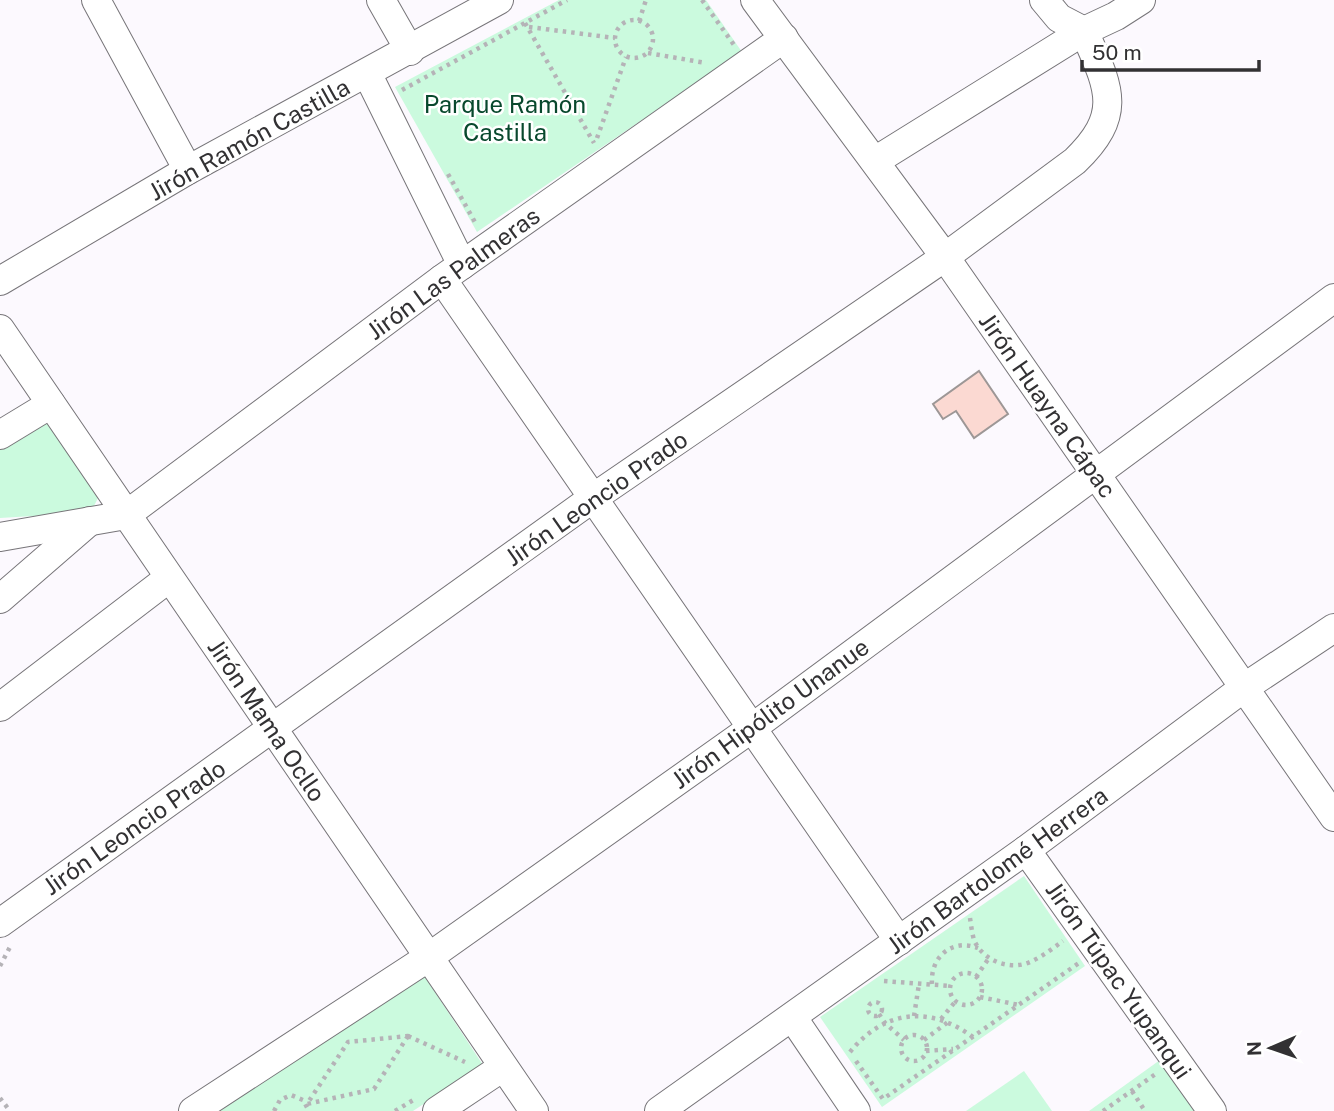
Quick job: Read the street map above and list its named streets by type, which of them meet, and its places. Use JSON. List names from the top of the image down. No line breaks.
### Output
{"streets":{"street":["Jirón Ramón Castilla","Jirón Las Palmeras","Jirón Huayna Cápac","Jirón Leoncio Prado","Jirón Hipólito Unanue","Jirón Mama Ocllo","Jirón Bartolomé Herrera","Jirón Túpac Yupanqui"]},"crossings":[["Jirón Las Palmeras","Jirón Huayna Cápac"],["Jirón Las Palmeras","Jirón Mama Ocllo"],["Jirón Huayna Cápac","Jirón Leoncio Prado"],["Jirón Huayna Cápac","Jirón Hipólito Unanue"],["Jirón Huayna Cápac","Jirón Bartolomé Herrera"],["Jirón Leoncio Prado","Jirón Mama Ocllo"],["Jirón Hipólito Unanue","Jirón Mama Ocllo"],["Jirón Bartolomé Herrera","Jirón Túpac Yupanqui"]],"parks":["Parque Ramón Castilla"],"scale_bar":"50 m","north":"left"}
